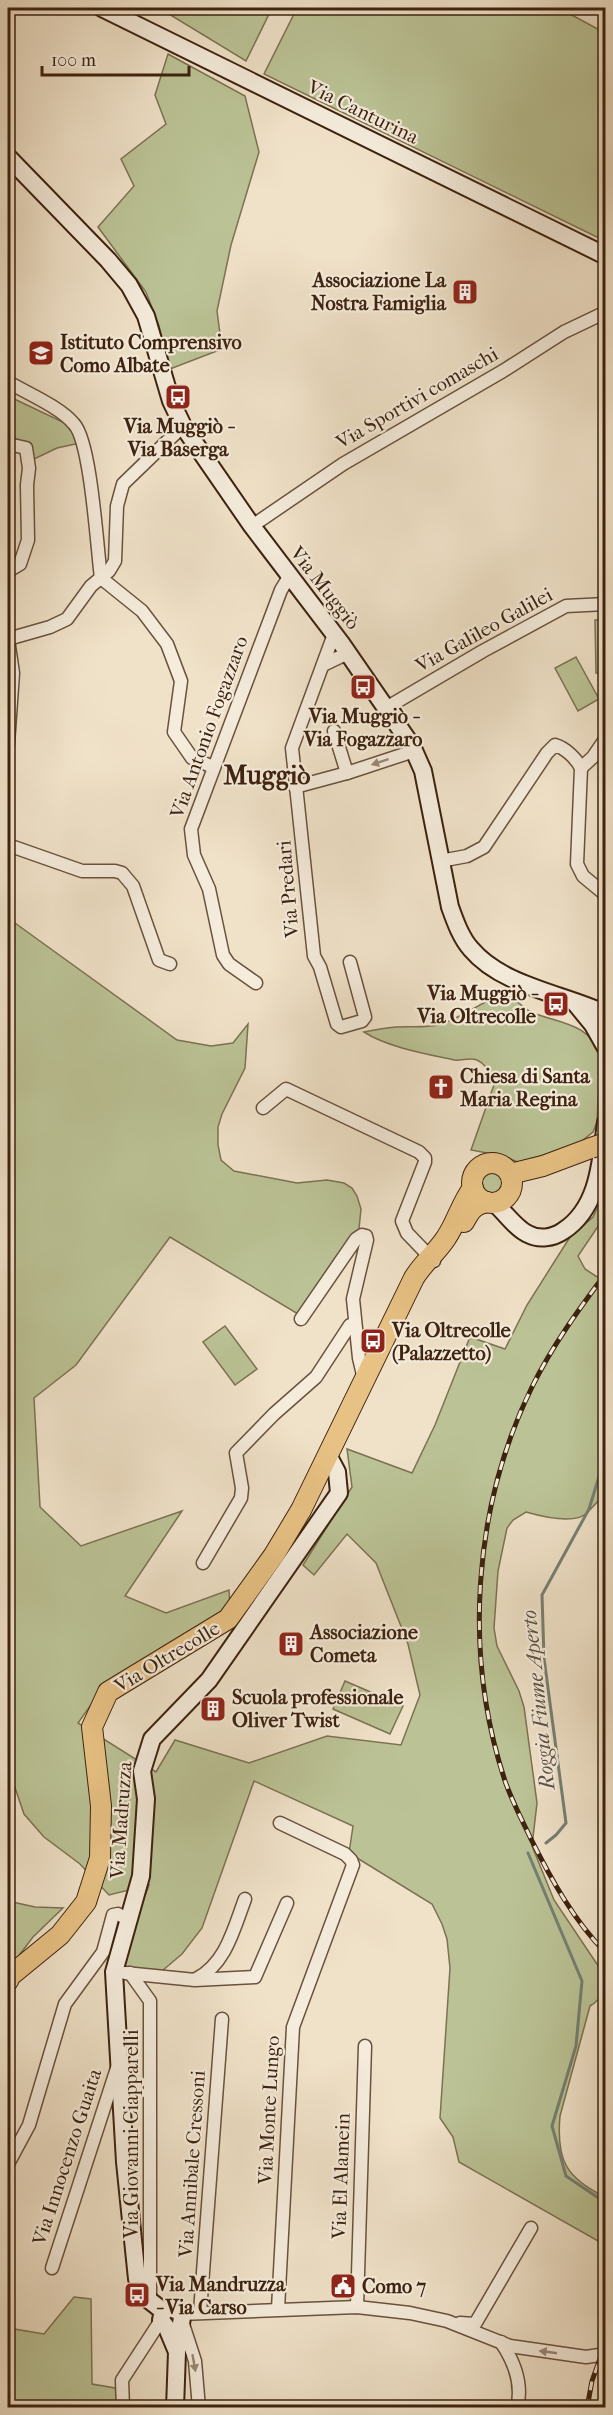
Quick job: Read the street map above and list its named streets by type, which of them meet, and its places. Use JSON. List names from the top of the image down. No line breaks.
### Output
{"streets":{"main road":["Via Oltrecolle"],"street":["Via Canturina","Via Sportivi comaschi","Via Muggiò","Via Galileo Galilei","Via Antonio Fogazzaro","Via Predari","Via Madruzza","Via Monte Lungo","Via Giovanni Ciapparelli","Via Innocenzo Guaita","Via Annibale Cressoni","Via El Alamein"]},"crossings":[["Via Sportivi comaschi","Via Muggiò"],["Via Muggiò","Via Galileo Galilei"],["Via Muggiò","Via Antonio Fogazzaro"],["Via Muggiò","Via Predari"],["Via Oltrecolle","Via Madruzza"],["Via Madruzza","Via Giovanni Ciapparelli"],["Via Madruzza","Via Innocenzo Guaita"]],"districts":["Muggiò"],"water":["Roggia Fiume Aperto"],"places":{"building":["Associazione La Nostra Famiglia","Associazione Cometa","Scuola professionale Oliver Twist"],"school or university":["Istituto Comprensivo Como Albate"],"bus stop":["Via Muggiò - Via Baserga","Via Muggiò - Via Fogazzaro","Via Muggiò - Via Oltrecolle","Via Oltrecolle (Palazzetto)","Via Mandruzza - Via Carso"],"church":["Chiesa di Santa Maria Regina"],"public building":["Como 7"]},"scale_bar":"100 m"}
